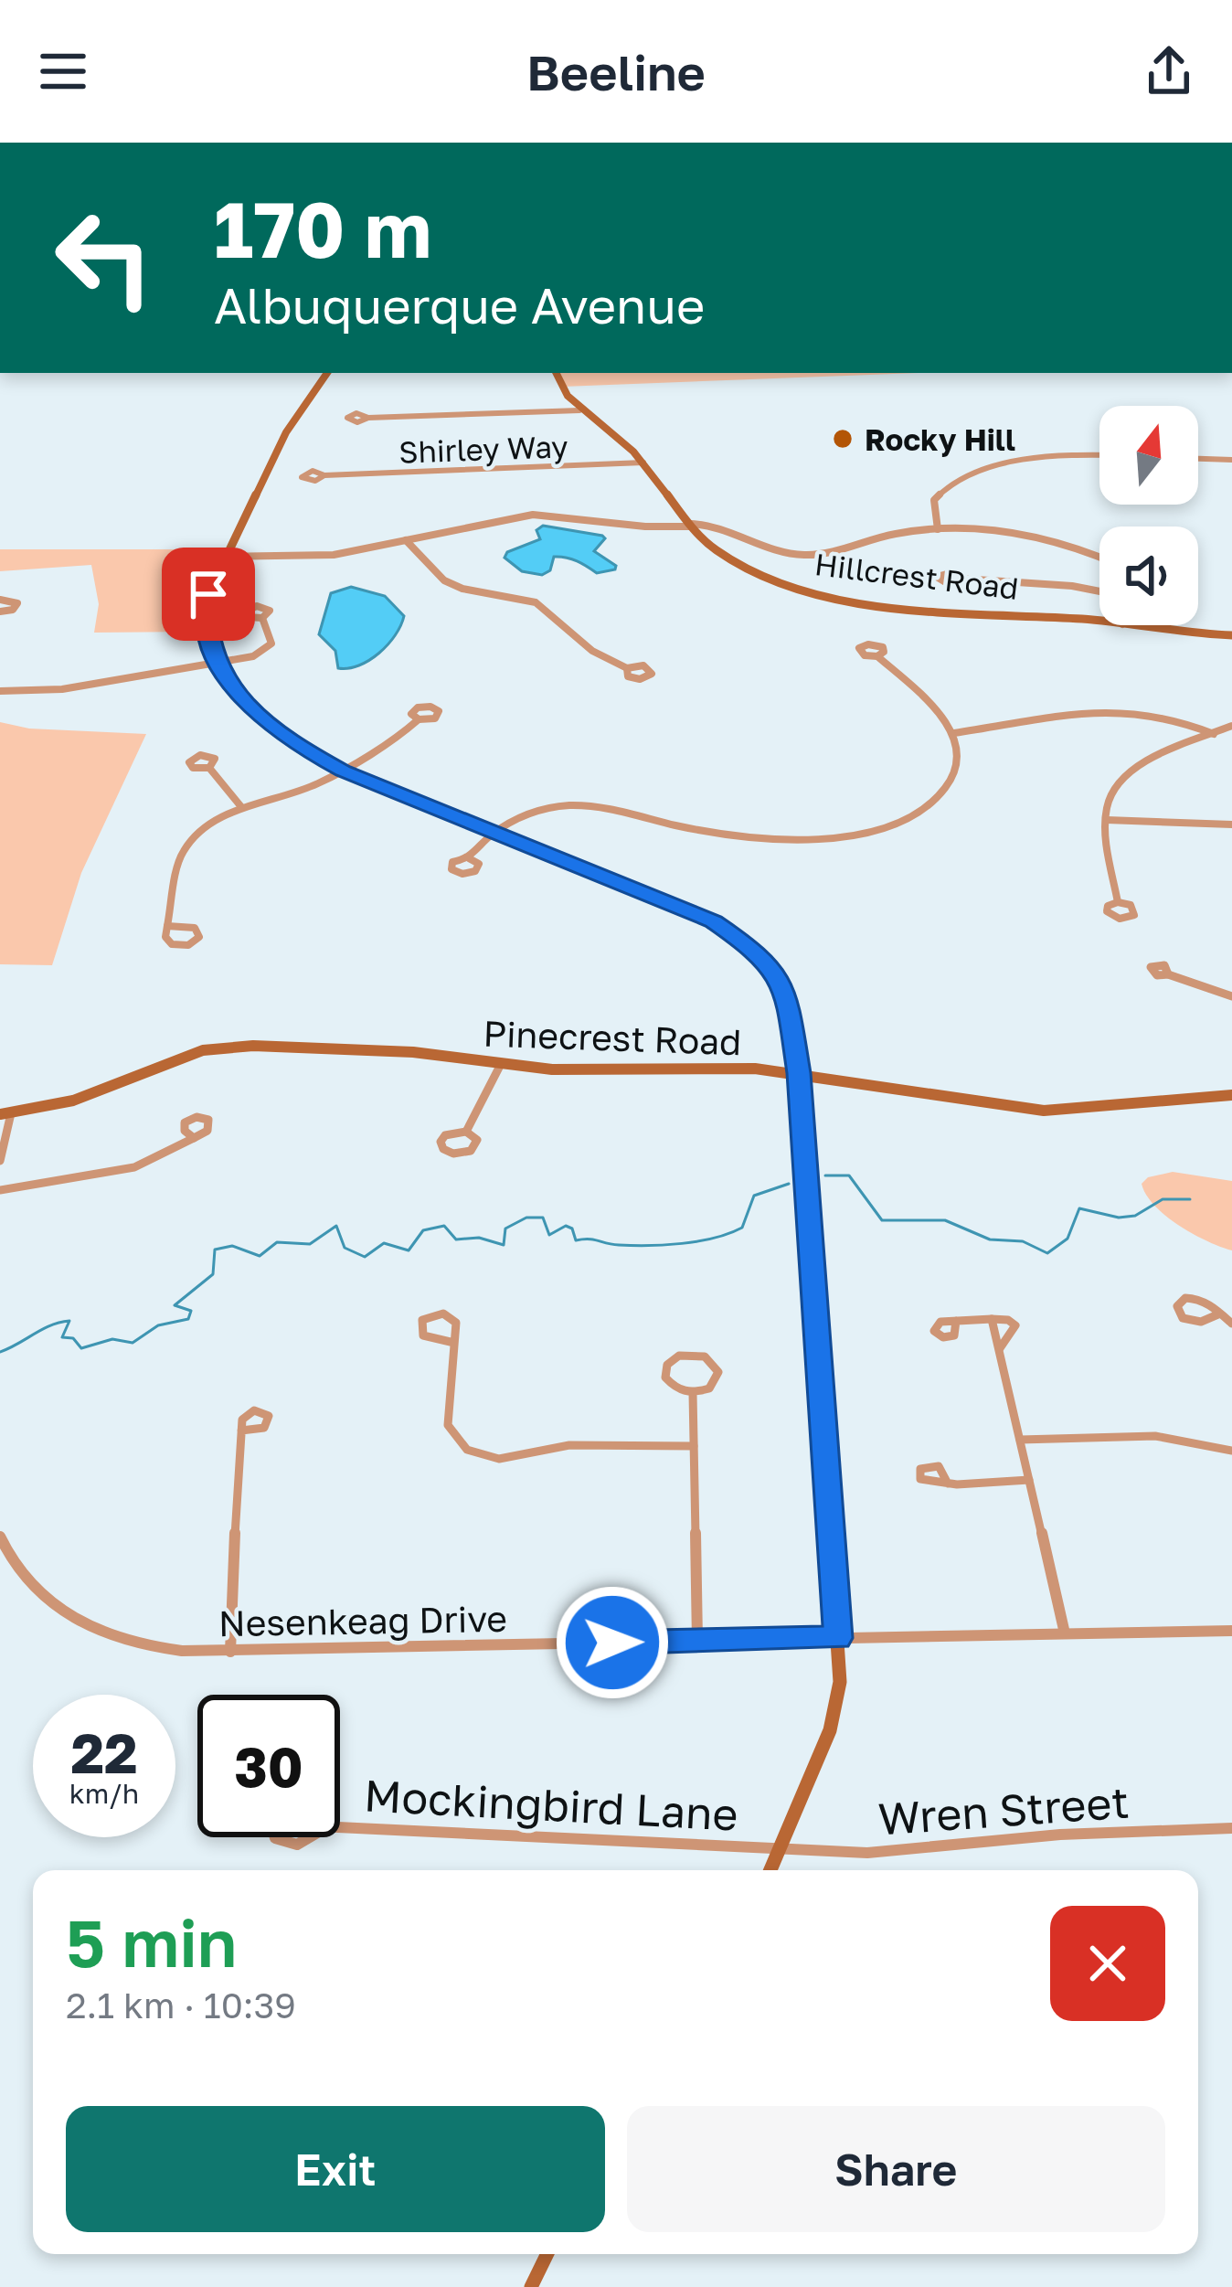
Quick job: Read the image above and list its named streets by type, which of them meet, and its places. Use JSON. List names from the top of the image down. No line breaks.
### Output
{"streets":{"street":["Shirley Way","Hillcrest Road","Pinecrest Road","Nesenkeag Drive","Mockingbird Lane","Wren Street"]},"crossings":[["Shirley Way","Hillcrest Road"],["Mockingbird Lane","Wren Street"]],"places":["Rocky Hill"],"north":"top","page":{"header":"Beeline","turn":["170 m","Albuquerque Avenue"],"speed":"22 km/h","limit":"30","heading":["5 min","2.1 km · 10:39"],"buttons":["Exit","Share"]}}
